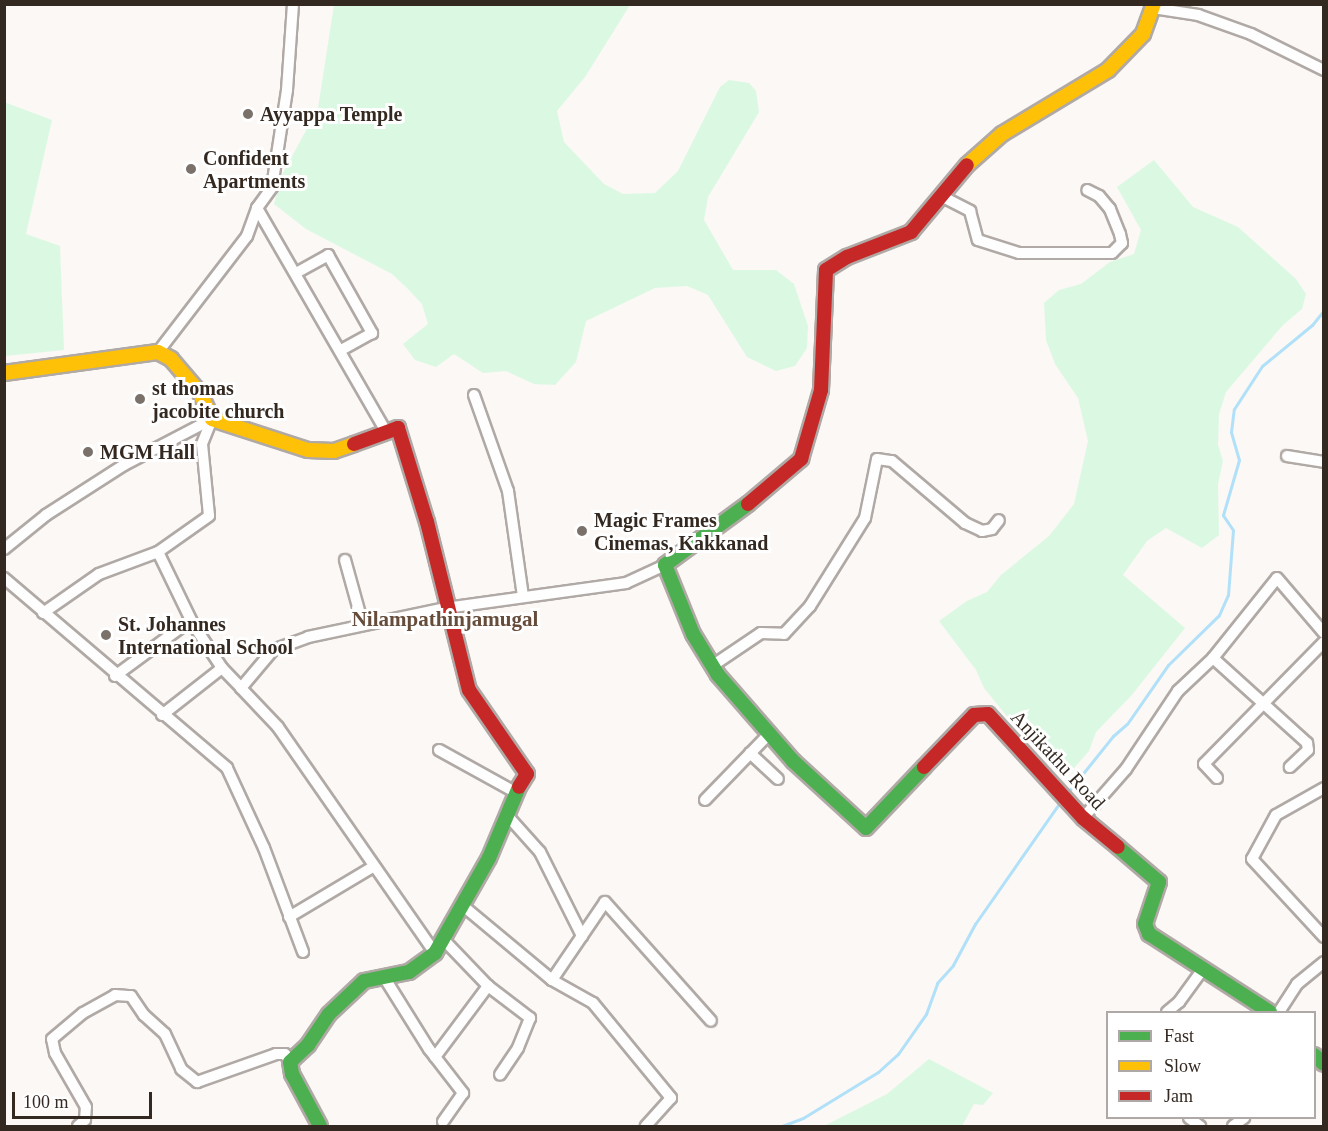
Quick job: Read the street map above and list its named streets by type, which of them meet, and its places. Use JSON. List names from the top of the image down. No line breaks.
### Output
{"streets":{"street":["Anjikathu Road"]},"districts":["Nilampathinjamugal"],"places":["Ayyappa Temple","Confident Apartments","st thomas jacobite church","MGM Hall","Magic Frames Cinemas, Kakkanad","St. Johannes International School"],"legend":["Fast","Slow","Jam"],"scale_bar":"100 m"}
